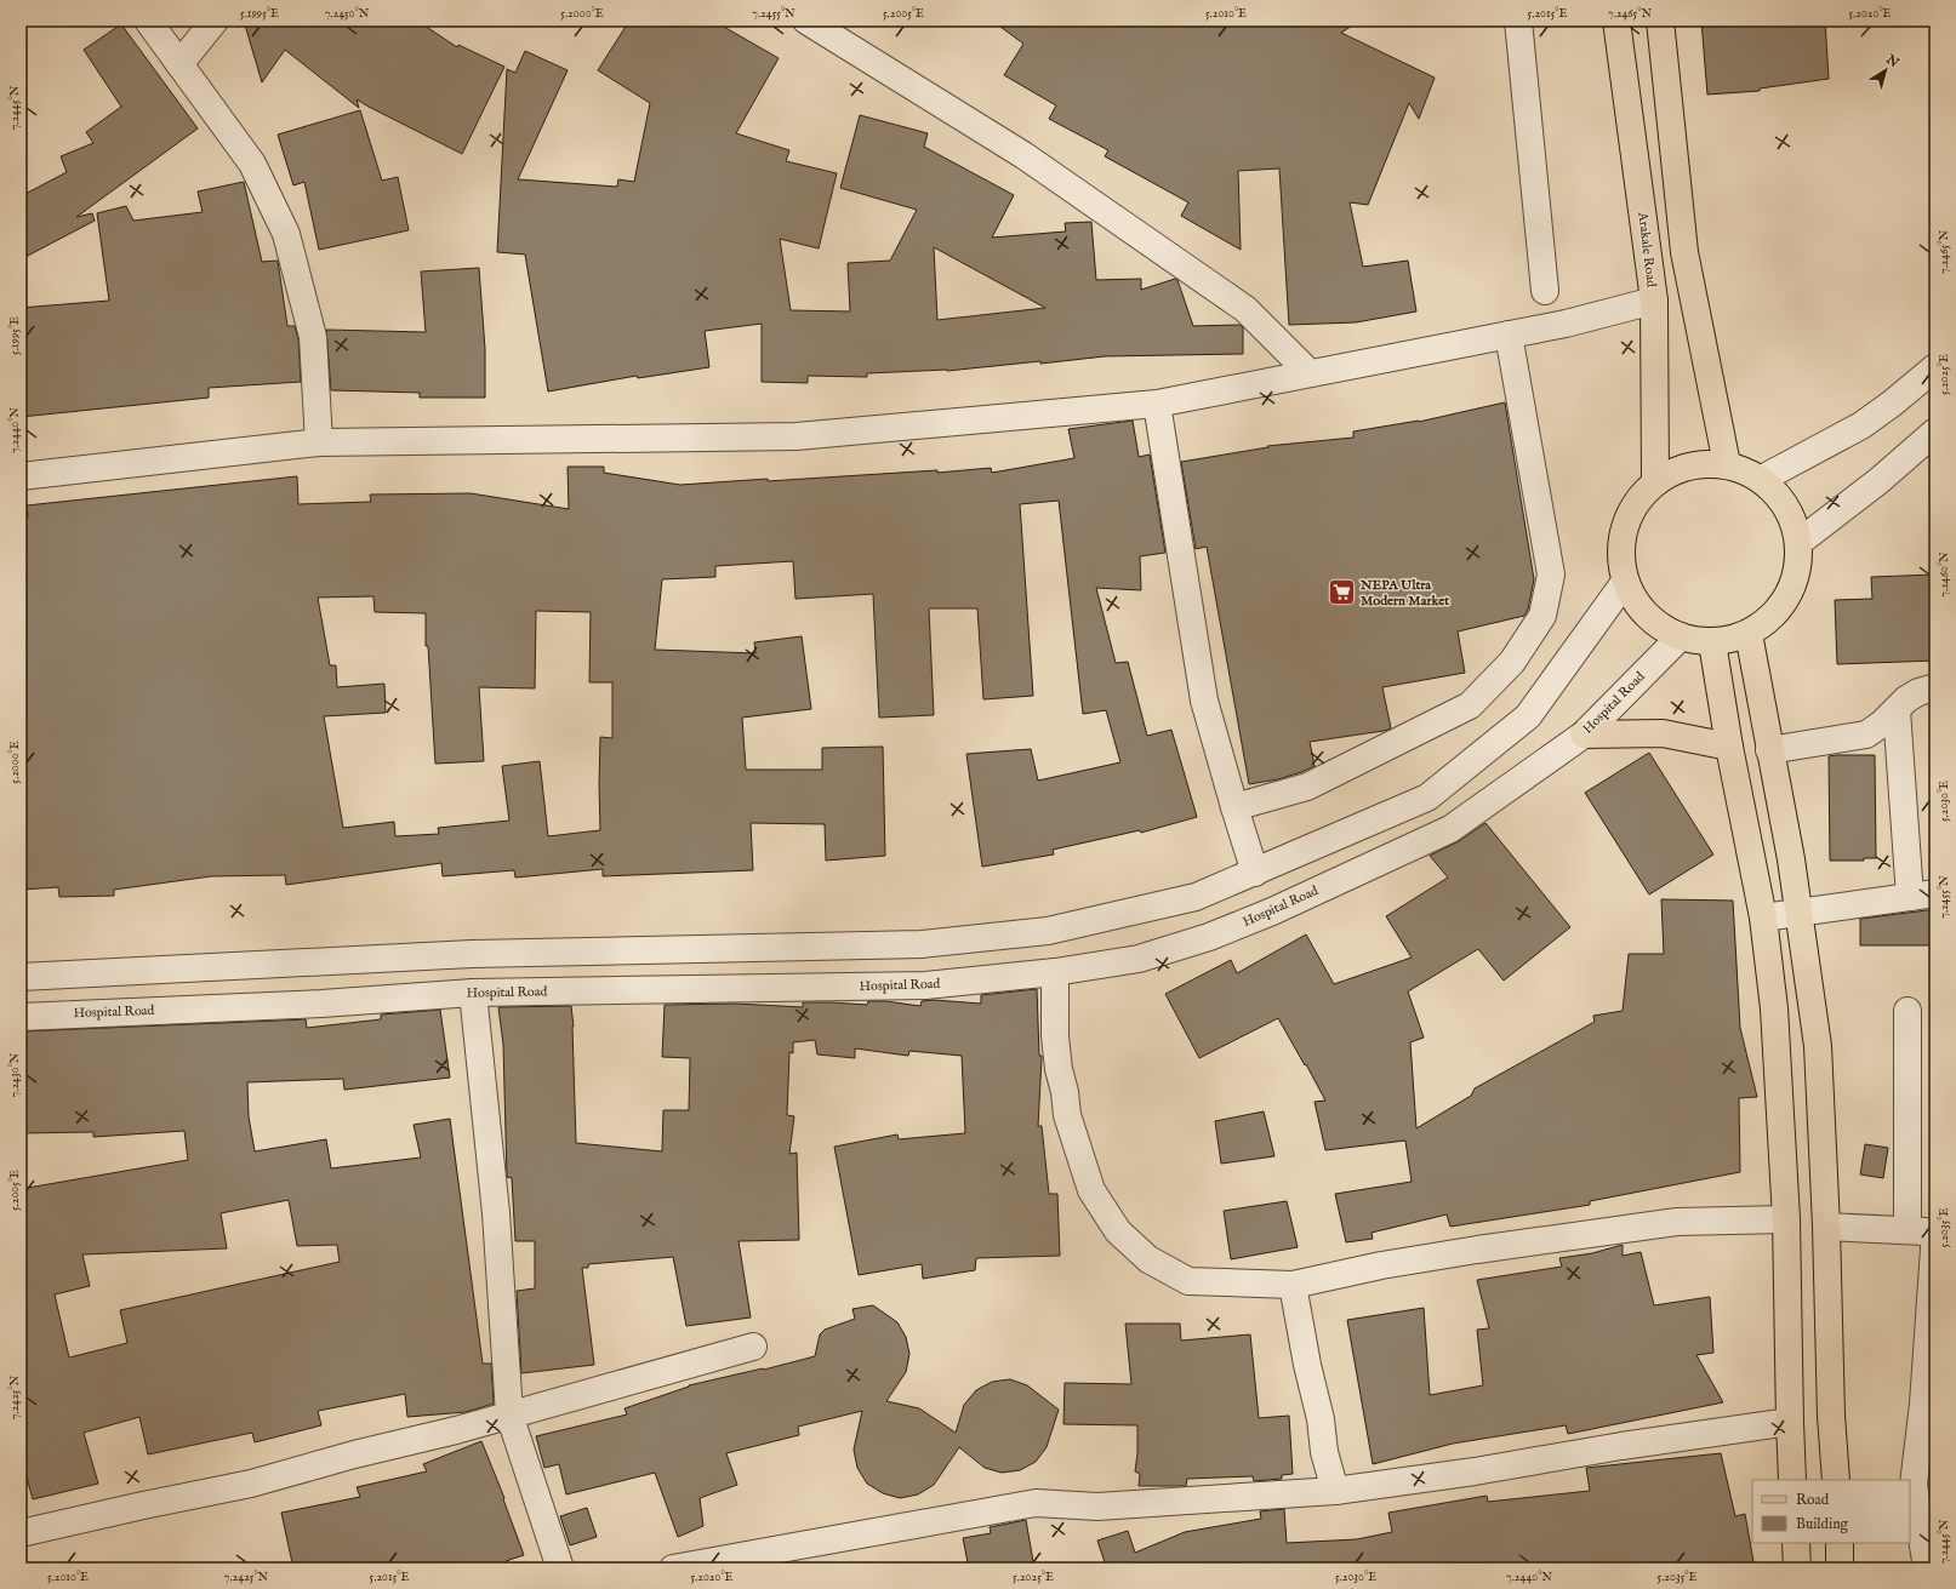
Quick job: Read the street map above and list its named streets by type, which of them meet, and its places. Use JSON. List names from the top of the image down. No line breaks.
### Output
{"streets":{"main road":["Arakale Road"],"street":["Hospital Road"]},"places":{"supermarket":["NEPA Ultra Modern Market"]},"legend":["Road","Building"],"north":"top right","coordinates":["5.1995°E","7.2450°N","5.2000°E","7.2455°N","5.2005°E","5.2010°E","5.2015°E","7.2465°N","5.2020°E","7.2445°N","5.2025°E","7.2440°N","7.2460°N","5.2030°E","7.2430°N","5.2035°E","7.2425°N"]}
